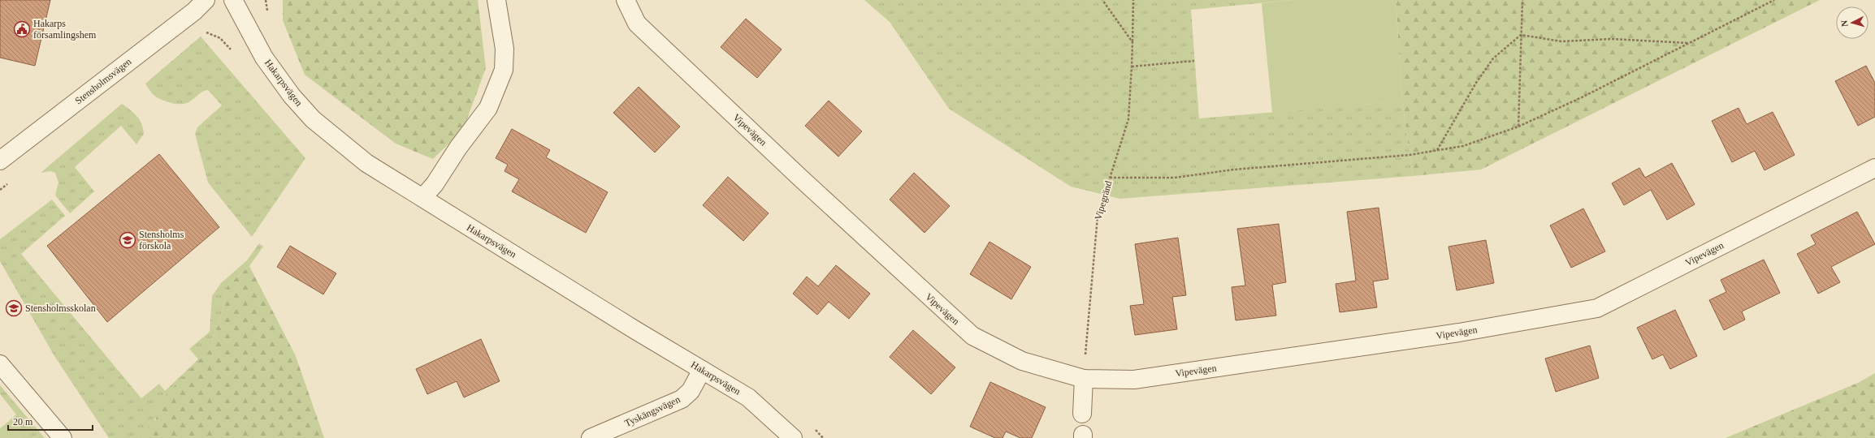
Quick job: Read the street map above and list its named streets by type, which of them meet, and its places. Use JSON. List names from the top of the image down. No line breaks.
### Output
{"streets":{"street":["Stensholmsvägen","Hakarpsvägen","Vipevägen","Tyskängsvägen"],"path":["Vipegränd"]},"crossings":[["Hakarpsvägen","Tyskängsvägen"],["Vipevägen","Vipegränd"]],"places":{"public building":["Hakarps församlingshem"],"school or university":["Stensholms förskola","Stensholmsskolan"]},"scale_bar":"20 m","north":"left"}
